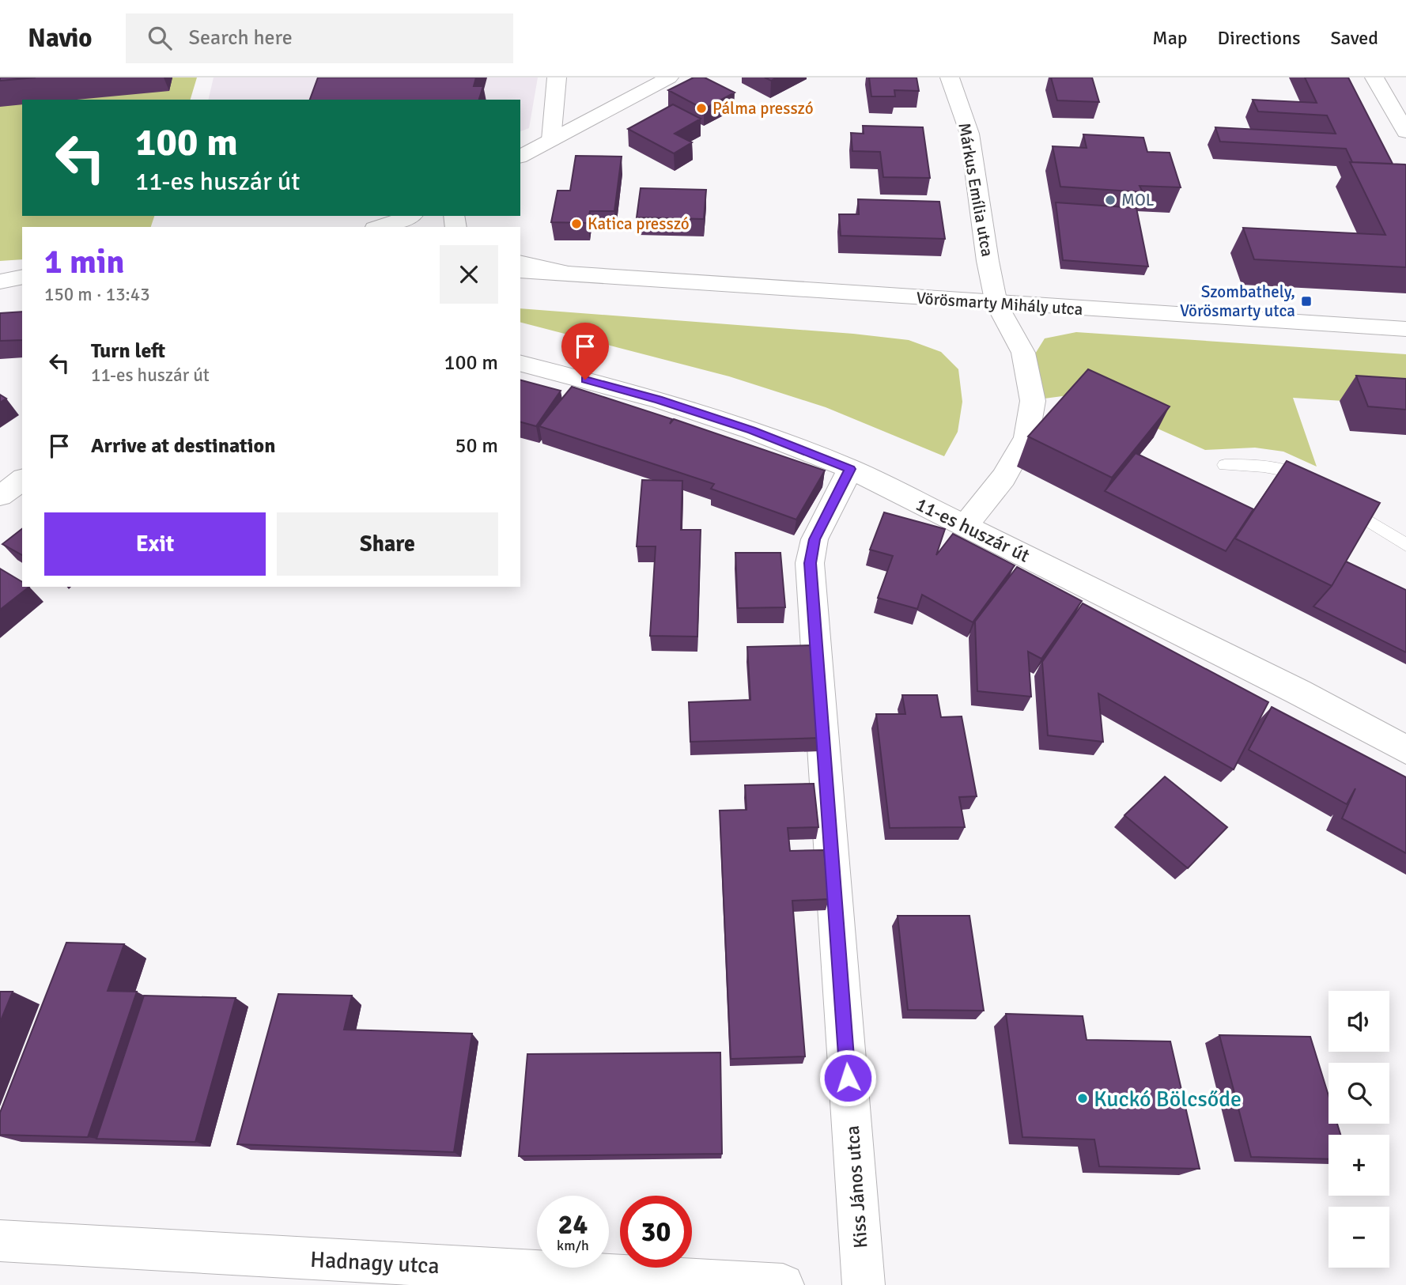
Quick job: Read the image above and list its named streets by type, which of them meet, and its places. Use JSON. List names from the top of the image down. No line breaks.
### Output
{"streets":{"street":["Márkus Emília utca","Vörösmarty Mihály utca","11-es huszár út","Kiss János utca","Hadnagy utca"]},"crossings":[["Márkus Emília utca","Vörösmarty Mihály utca"],["Márkus Emília utca","11-es huszár út"],["11-es huszár út","Kiss János utca"]],"places":{"other":["Pálma presszó","MOL","Katica presszó","Kuckó Bölcsőde"],"transit":["Szombathely, Vörösmarty utca"]},"page":{"header":"Navio","search":"Search here","nav":["Map","Directions","Saved"],"turn":["100 m","11-es huszár út"],"heading":["1 min","150 m · 13:43"],"list":[{"name":"Turn left","note":"11-es huszár út","value":"100 m"},{"name":"Arrive at destination","value":"50 m"}],"buttons":["Exit","Share"],"map_buttons":["+","−"],"speed":"24 km/h","limit":"30"}}
